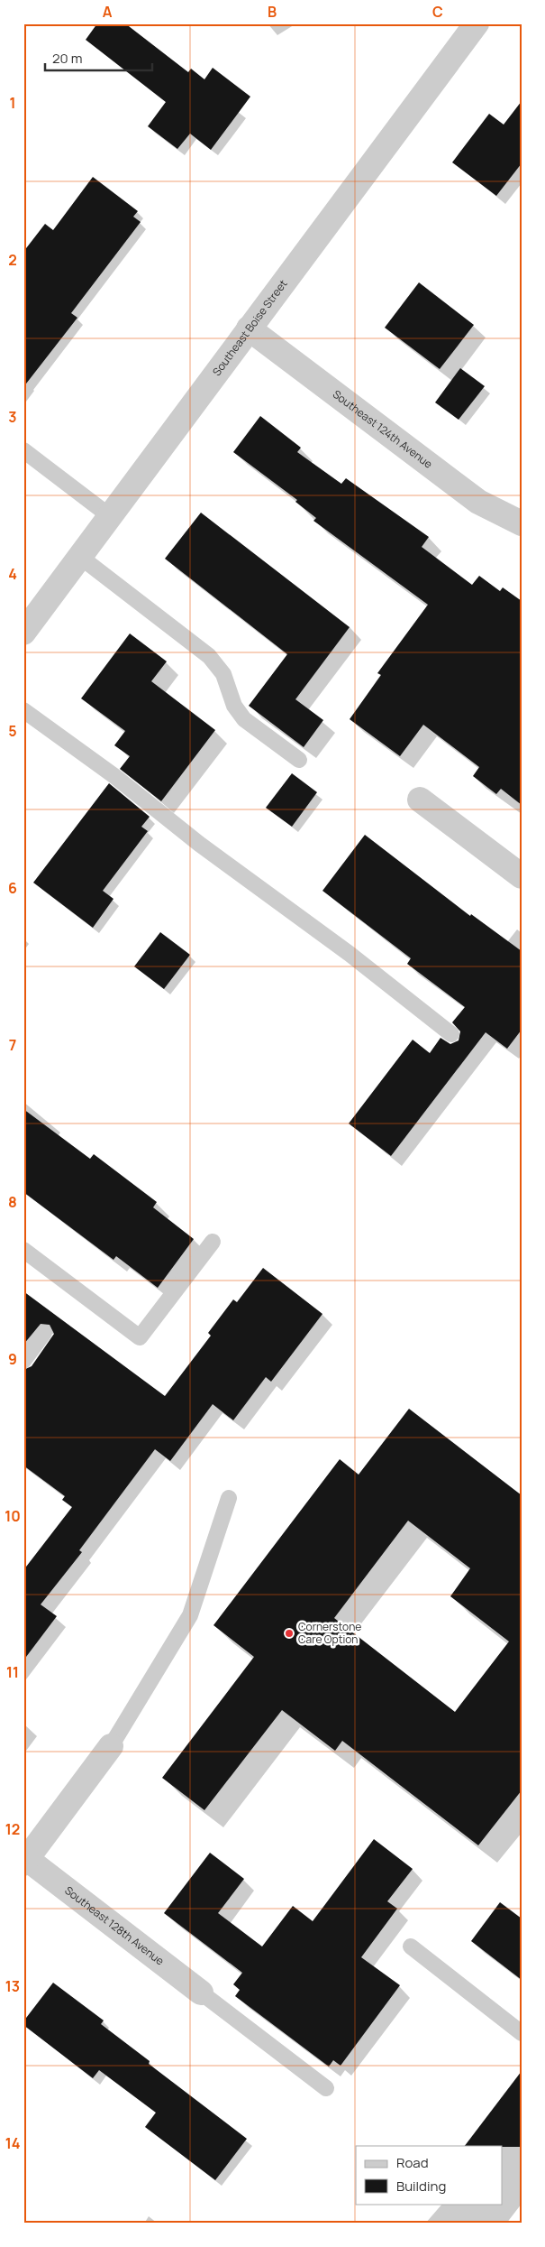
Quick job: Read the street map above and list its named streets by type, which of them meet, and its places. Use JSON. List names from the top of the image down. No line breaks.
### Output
{"streets":{"street":["Southeast Boise Street","Southeast 124th Avenue","Southeast 128th Avenue"]},"crossings":[["Southeast Boise Street","Southeast 124th Avenue"]],"places":["Cornerstone Care Option"],"legend":["Road","Building"],"scale_bar":"20 m","grid":{"columns":["A","B","C"],"rows":["1","2","3","4","5","6","7","8","9","10","11","12","13","14"]}}
